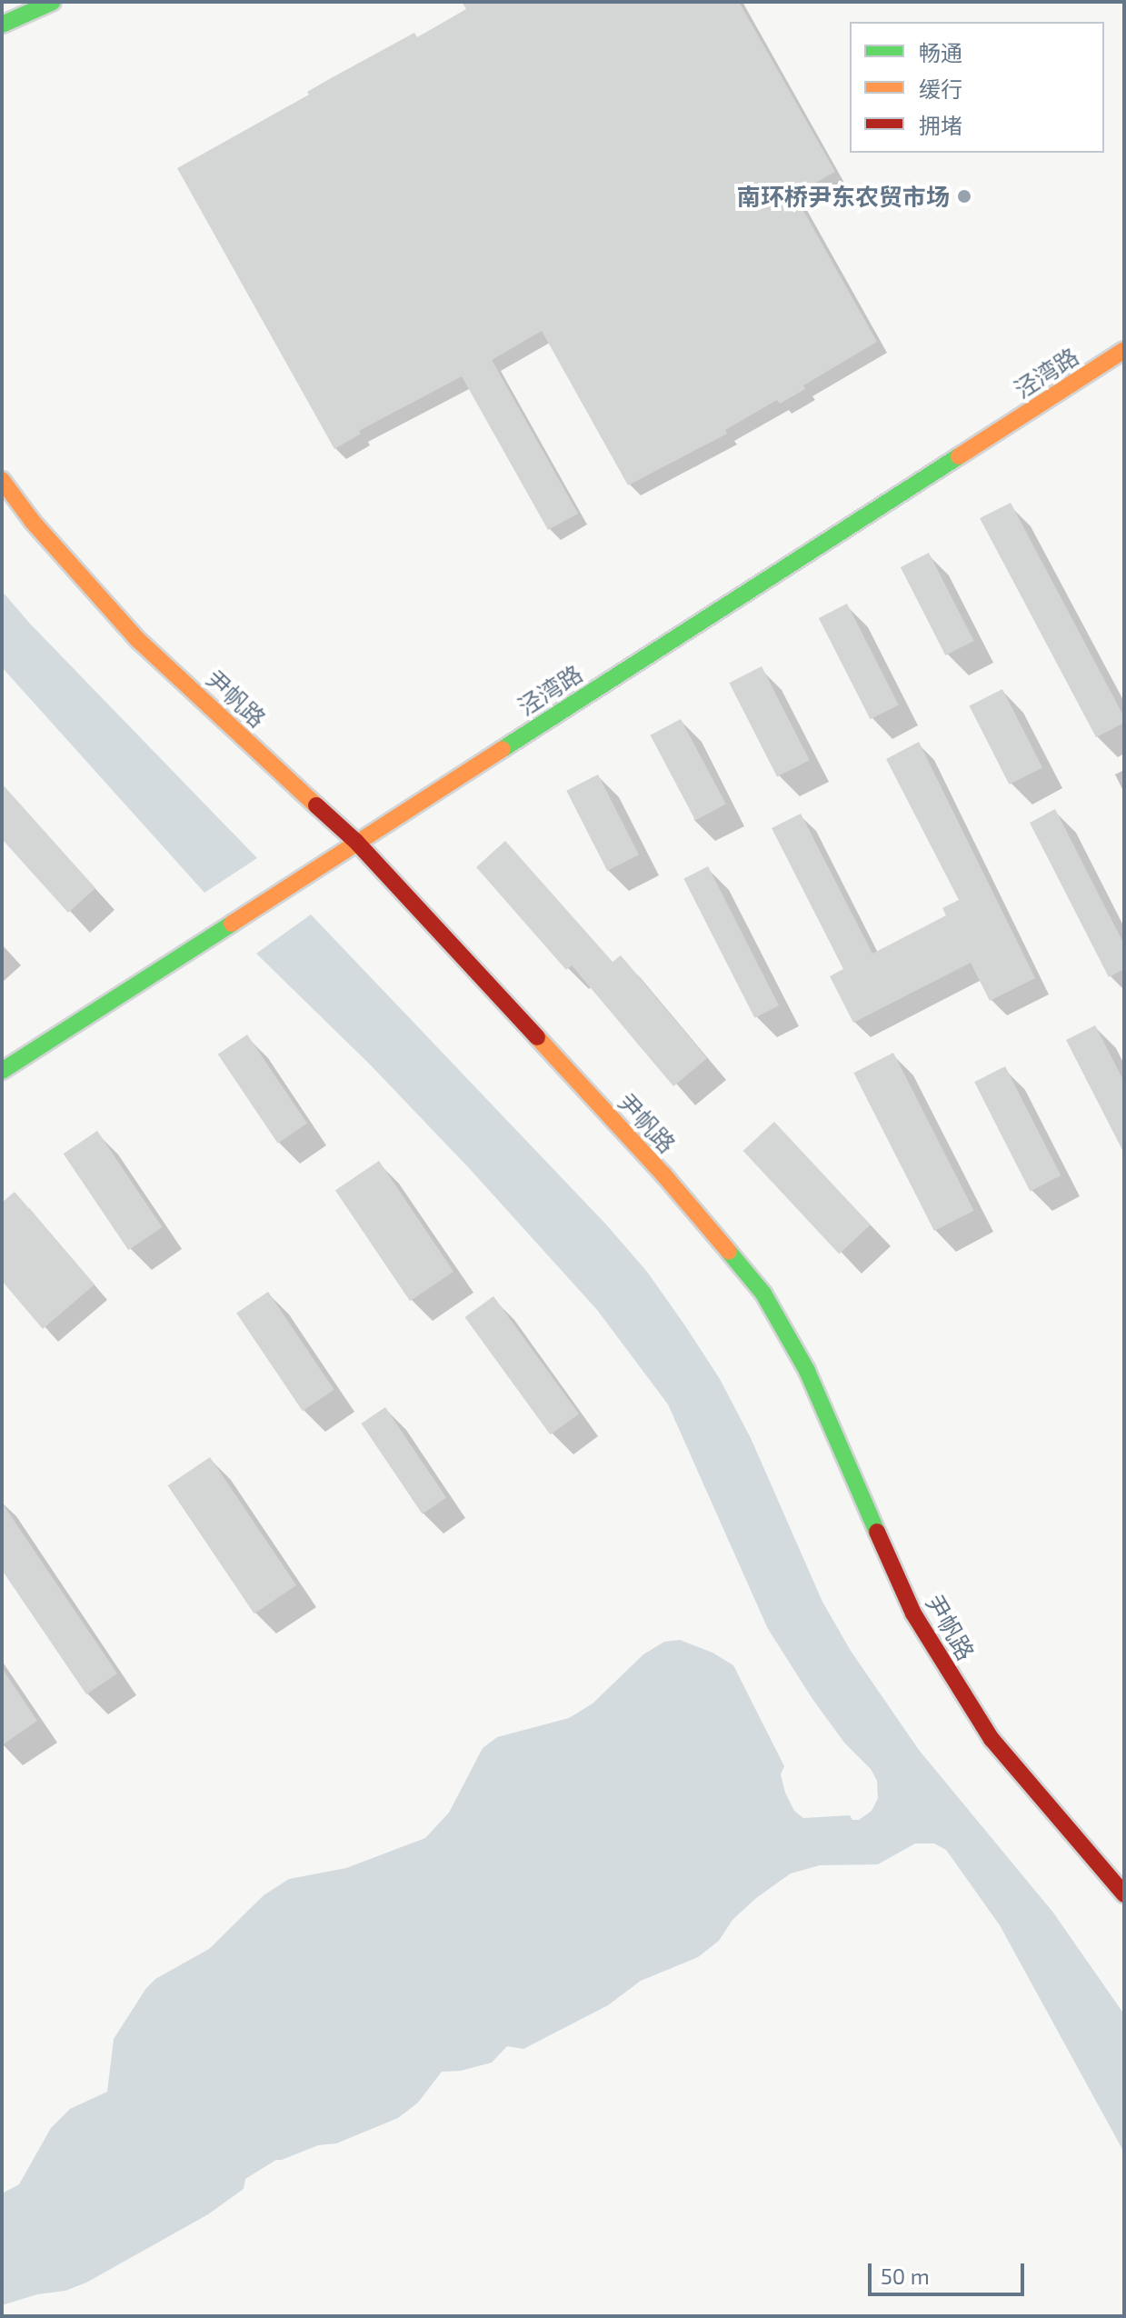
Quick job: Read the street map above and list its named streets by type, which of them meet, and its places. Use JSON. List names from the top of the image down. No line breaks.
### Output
{"streets":{"street":["泾湾路","尹帆路"]},"crossings":[["泾湾路","尹帆路"]],"places":["南环桥尹东农贸市场"],"legend":["畅通","缓行","拥堵"],"scale_bar":"50 m"}
